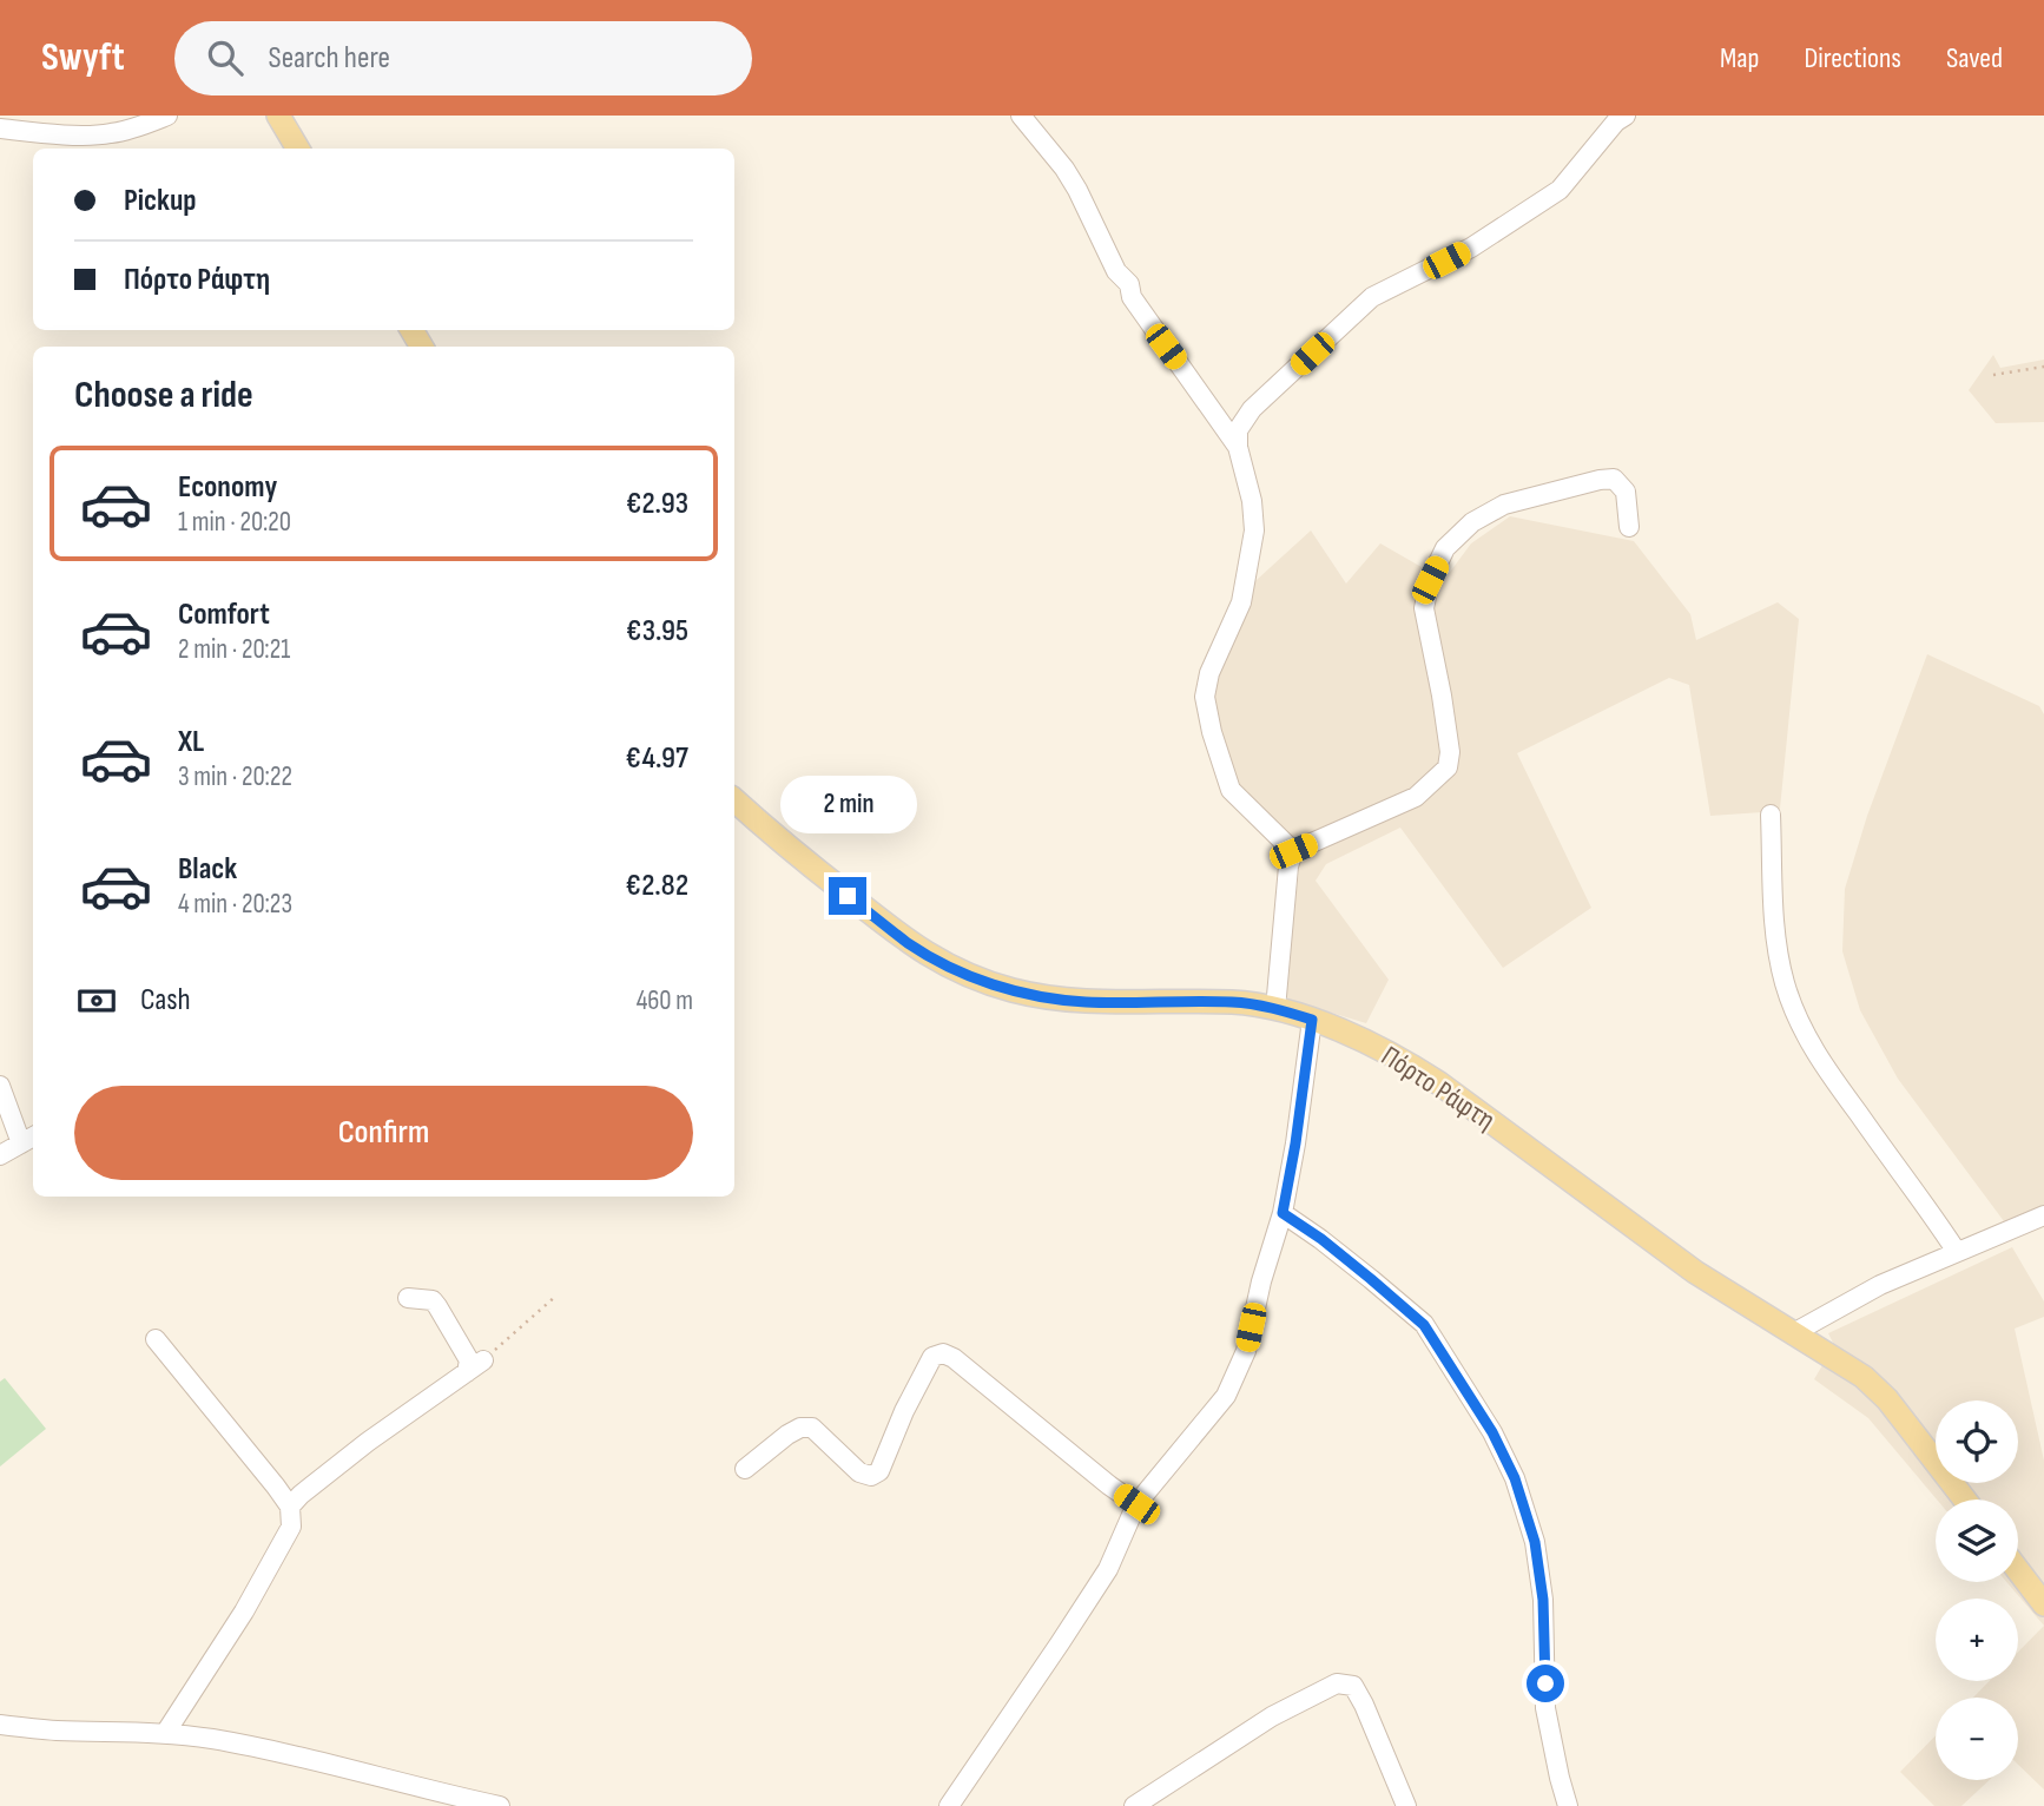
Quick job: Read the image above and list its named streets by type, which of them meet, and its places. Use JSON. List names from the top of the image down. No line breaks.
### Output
{"streets":{"main road":["Πόρτο Ράφτη"]},"page":{"header":"Swyft","search":"Search here","nav":["Map","Directions","Saved"],"banner":["Pickup","Πόρτο Ράφτη"],"heading":"Choose a ride","list":[{"name":"Economy","note":"1 min · 20:20","value":"€2.93"},{"name":"Comfort","note":"2 min · 20:21","value":"€3.95"},{"name":"XL","note":"3 min · 20:22","value":"€4.97"},{"name":"Black","note":"4 min · 20:23","value":"€2.82"}],"bubble":"2 min","pay":["Cash","460 m"],"buttons":"Confirm","map_buttons":["+","−"]}}
